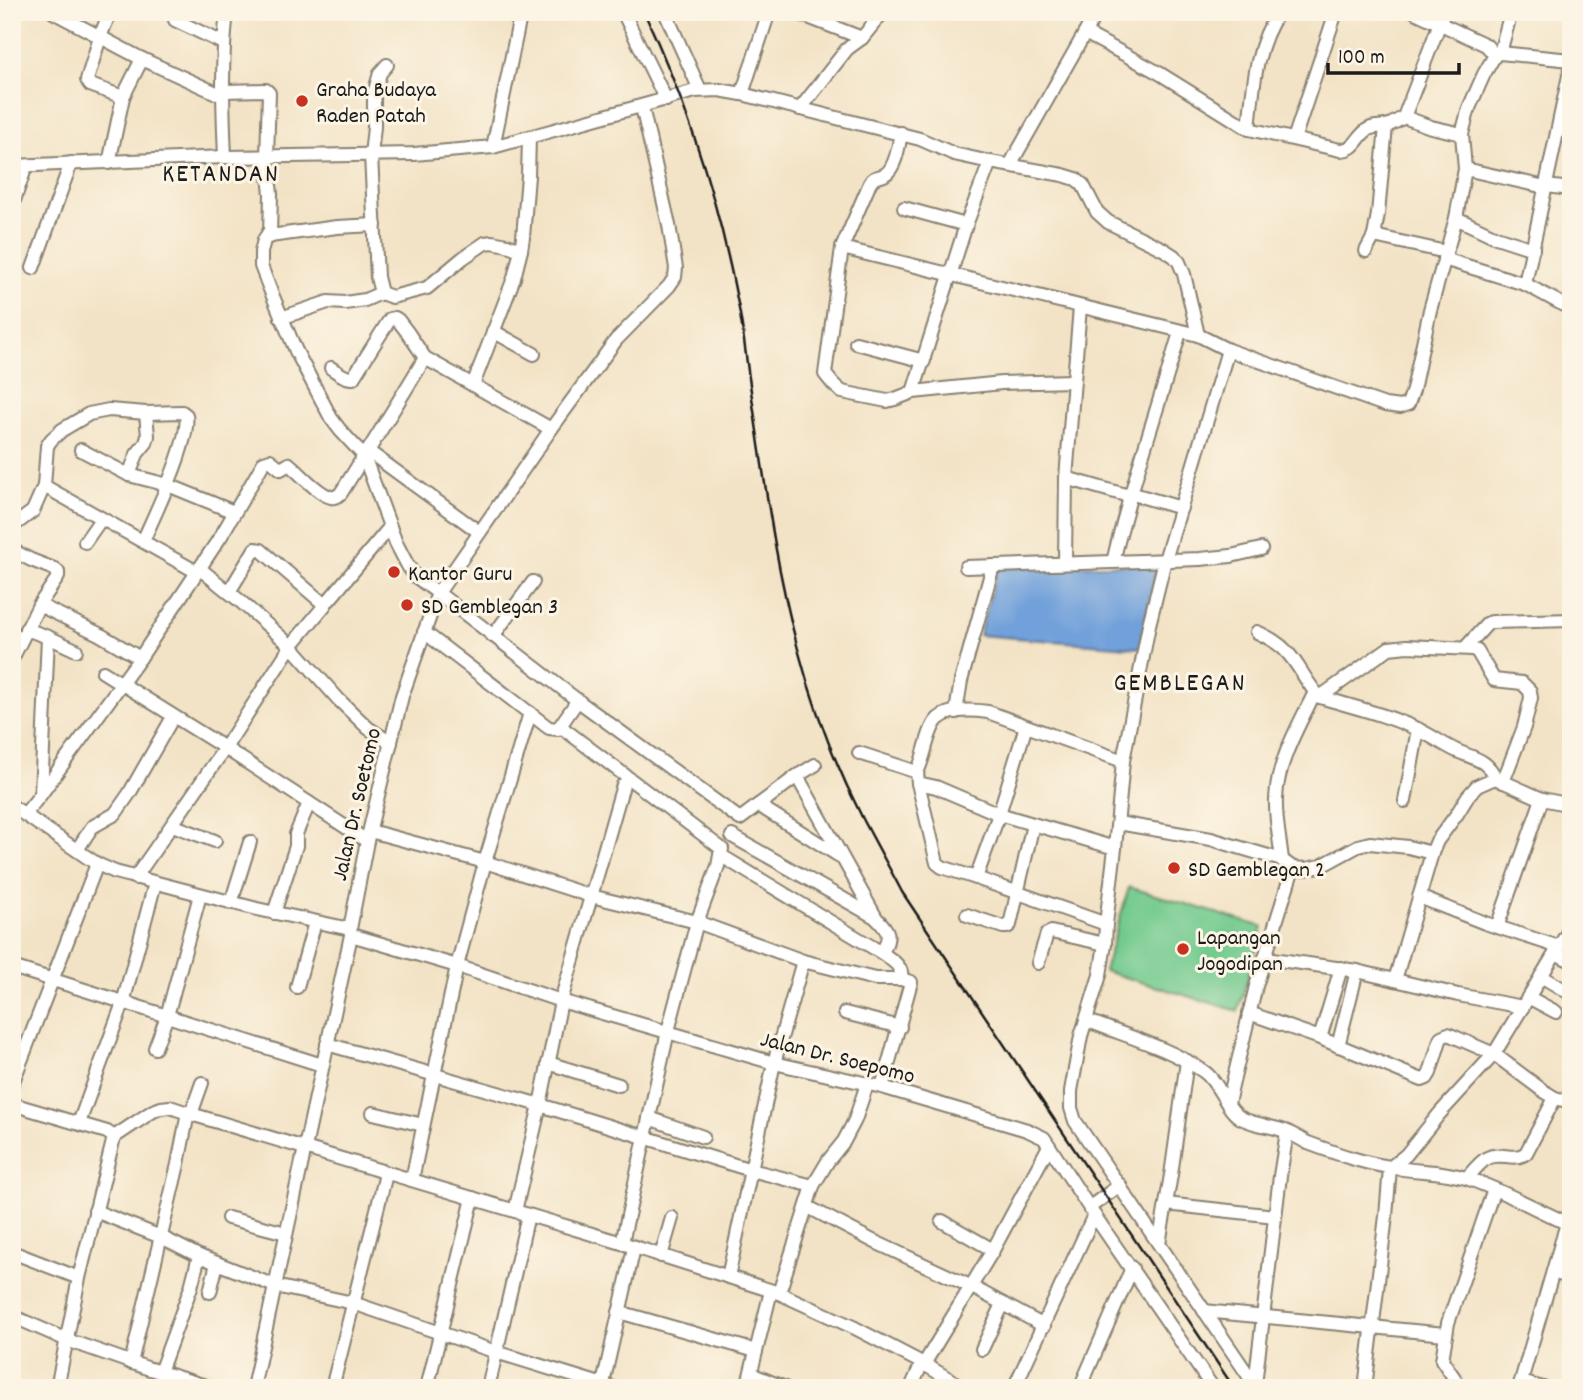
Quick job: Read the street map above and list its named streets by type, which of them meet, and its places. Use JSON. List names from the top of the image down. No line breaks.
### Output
{"streets":{"street":["Jalan Dr. Soetomo","Jalan Dr. Soepomo"]},"crossings":[["Jalan Dr. Soetomo","Jalan Dr. Soepomo"]],"districts":["KETANDAN","GEMBLEGAN"],"places":["Graha Budaya Raden Patah","Kantor Guru","SD Gemblegan 3","SD Gemblegan 2","Lapangan Jogodipan"],"scale_bar":"100 m"}
